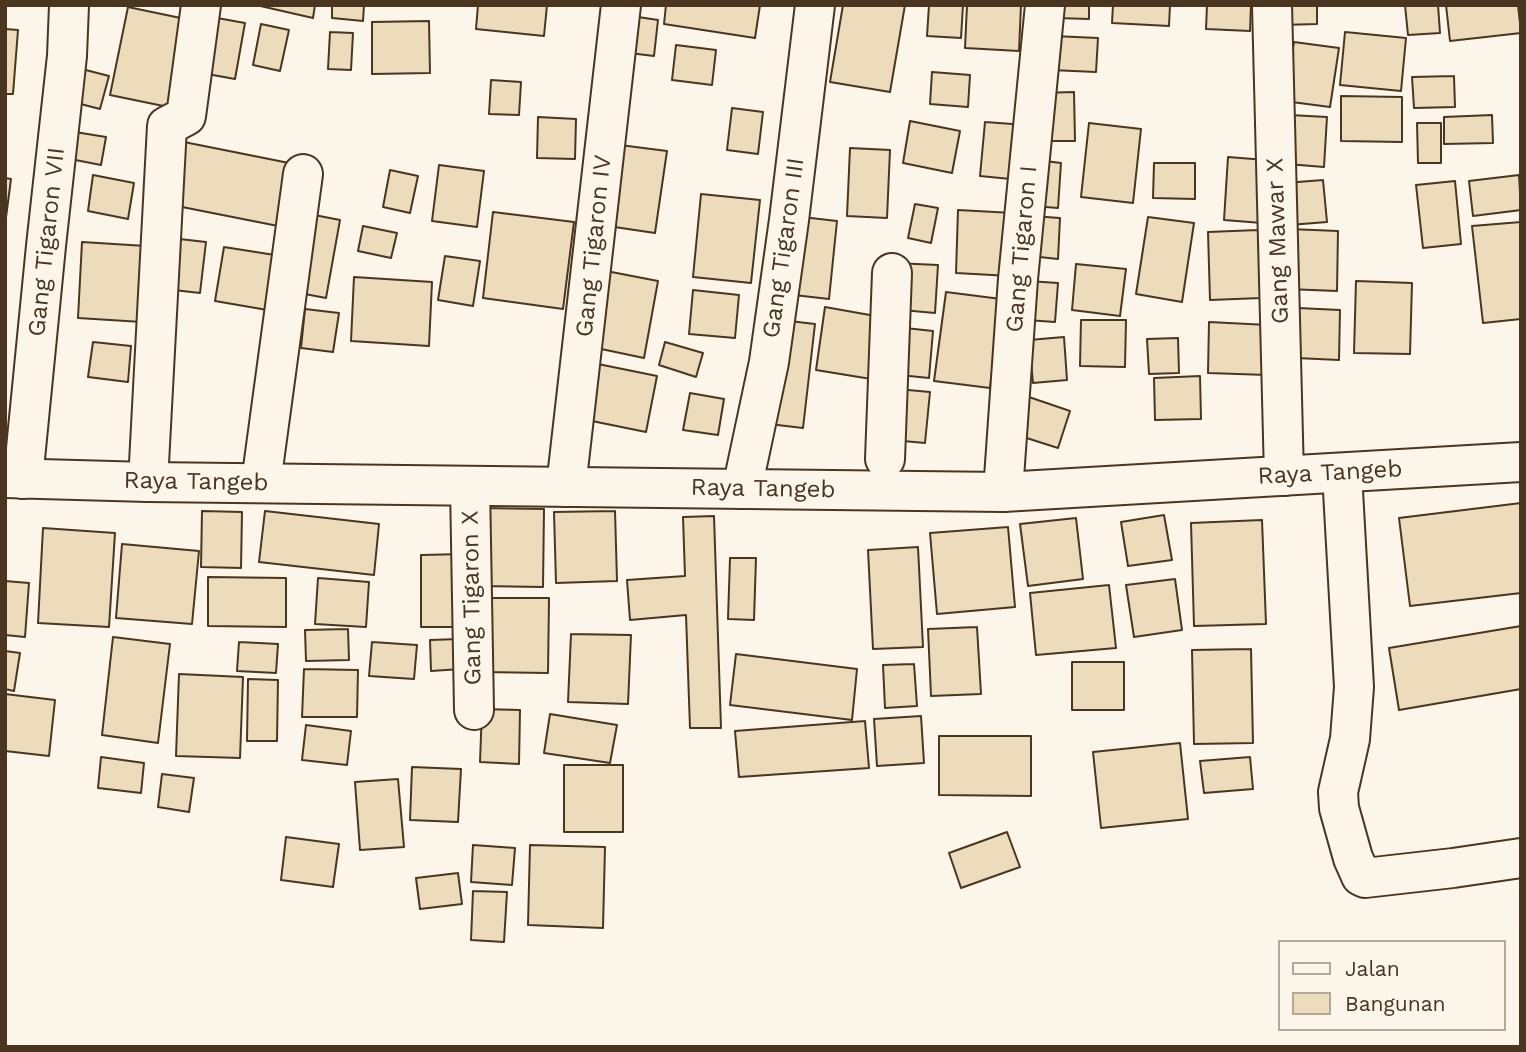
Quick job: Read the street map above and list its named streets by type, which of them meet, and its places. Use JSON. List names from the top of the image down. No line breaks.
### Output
{"streets":{"street":["Gang Mawar X","Gang Tigaron VII","Gang Tigaron IV","Gang Tigaron III","Gang Tigaron I","Raya Tangeb","Gang Tigaron X"]},"crossings":[["Gang Mawar X","Raya Tangeb"],["Gang Tigaron VII","Raya Tangeb"],["Gang Tigaron IV","Raya Tangeb"],["Gang Tigaron III","Raya Tangeb"],["Gang Tigaron I","Raya Tangeb"],["Raya Tangeb","Gang Tigaron X"]],"legend":["Jalan","Bangunan"]}
